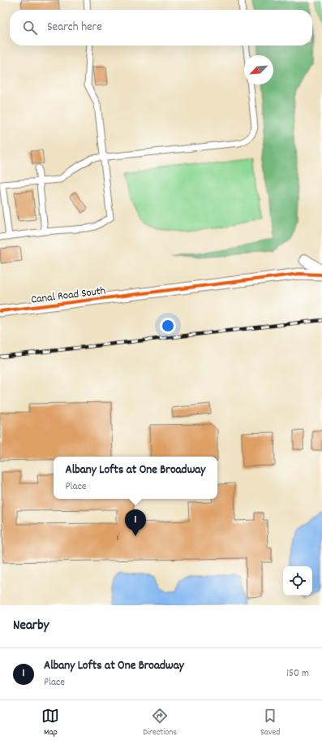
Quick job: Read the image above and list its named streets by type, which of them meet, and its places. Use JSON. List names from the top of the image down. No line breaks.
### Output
{"streets":{"street":["Canal Road South"]},"house_numbers":["1"],"north":"bottom left","page":{"search":"Search here","popup":["Albany Lofts at One Broadway","Place"],"pins":"1","heading":"Nearby","list":[{"mark":"1","name":"Albany Lofts at One Broadway","note":"Place","value":"150 m"}],"nav":["Map","Directions","Saved"]}}
